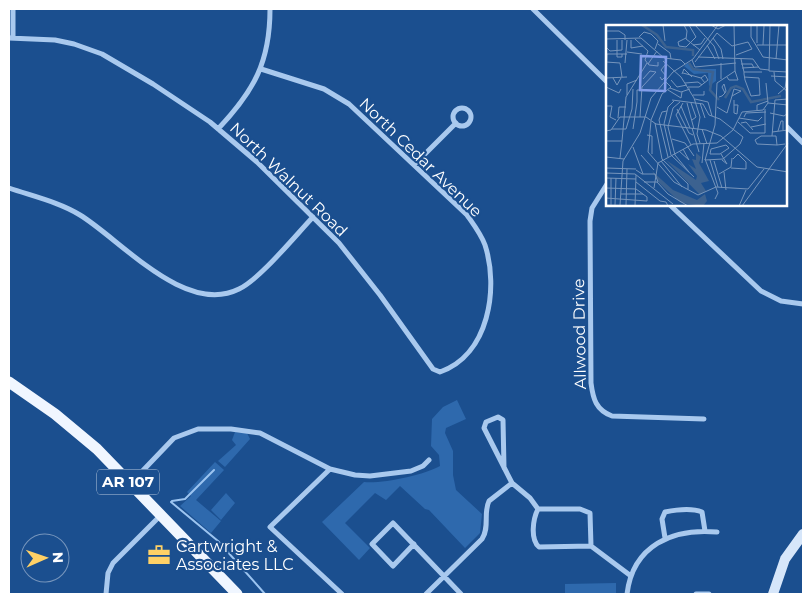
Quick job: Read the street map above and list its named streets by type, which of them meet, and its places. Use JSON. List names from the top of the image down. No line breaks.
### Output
{"streets":{"main road":["AR 107"],"street":["North Cedar Avenue","North Walnut Road","Allwood Drive"]},"crossings":[["North Cedar Avenue","North Walnut Road"]],"places":{"office":["Cartwright & Associates LLC"]},"north":"right"}
